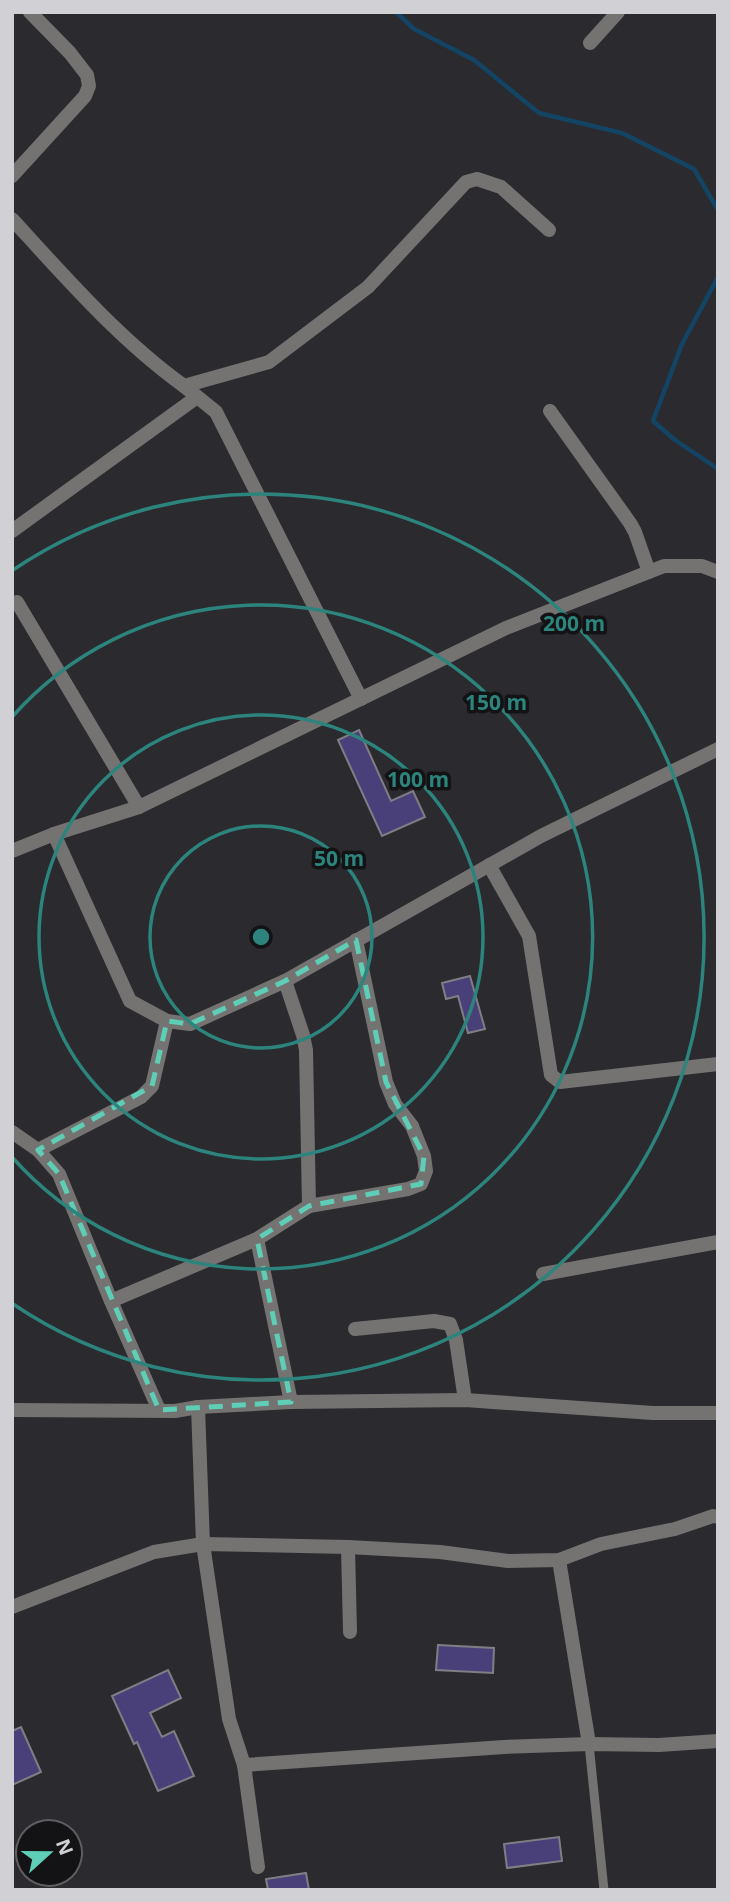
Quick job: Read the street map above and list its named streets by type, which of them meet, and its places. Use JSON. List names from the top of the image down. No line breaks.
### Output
{"north":"right","rings":["200 m","150 m","100 m","50 m"]}
